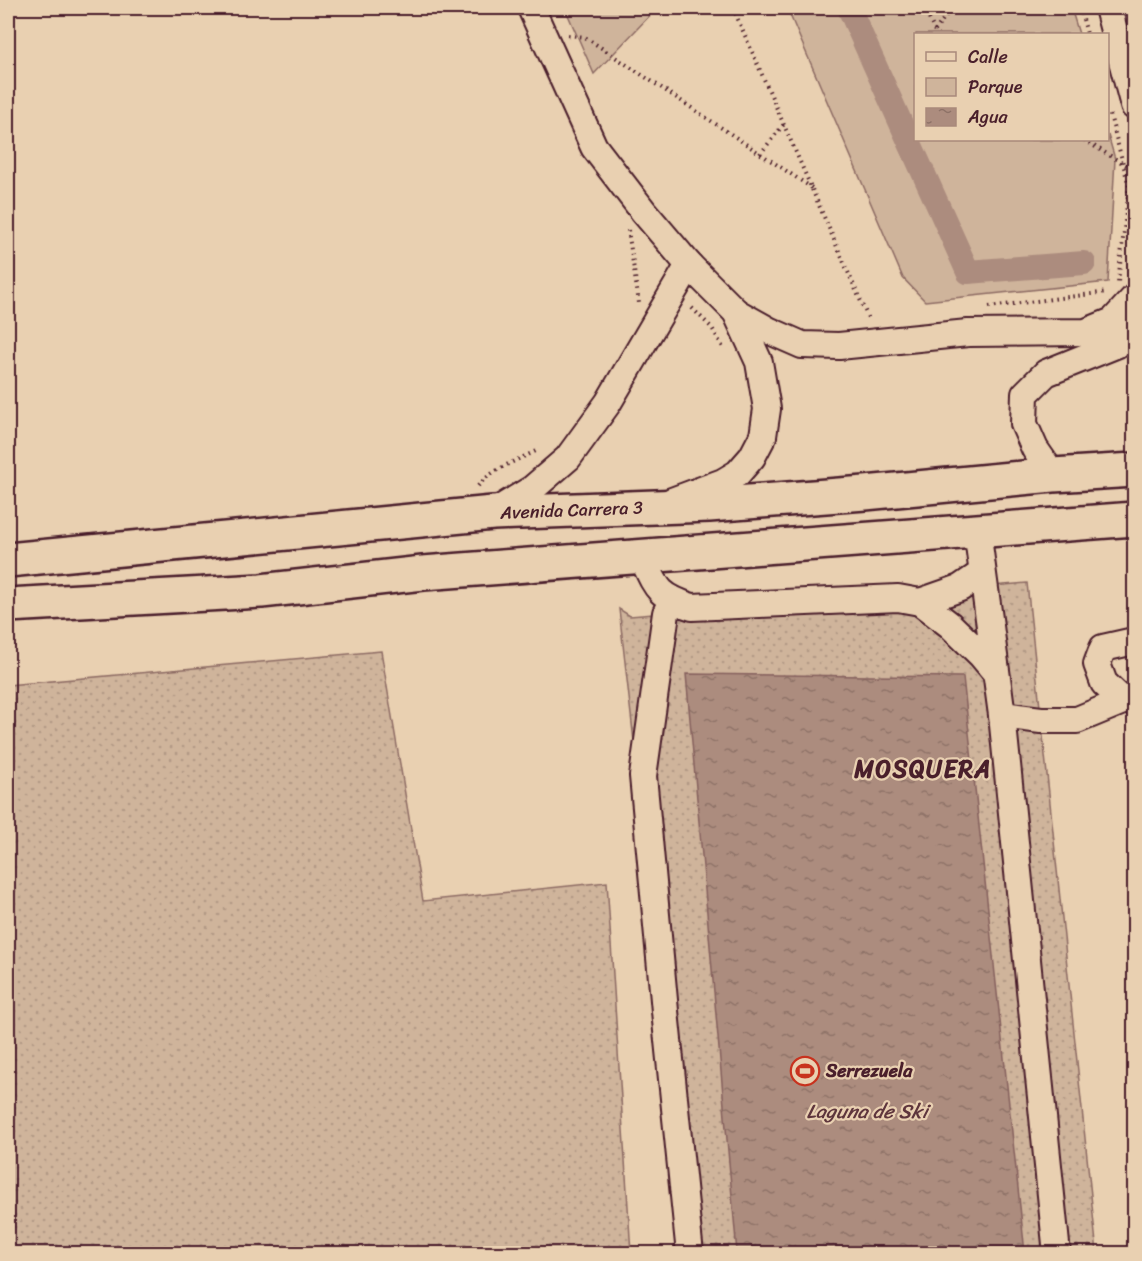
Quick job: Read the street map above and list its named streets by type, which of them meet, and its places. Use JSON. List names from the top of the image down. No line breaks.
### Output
{"streets":{"main road":["Avenida Carrera 3"]},"districts":["MOSQUERA"],"water":["Laguna de Ski"],"places":{"sports":["Serrezuela"]},"legend":["Calle","Parque","Agua"]}
